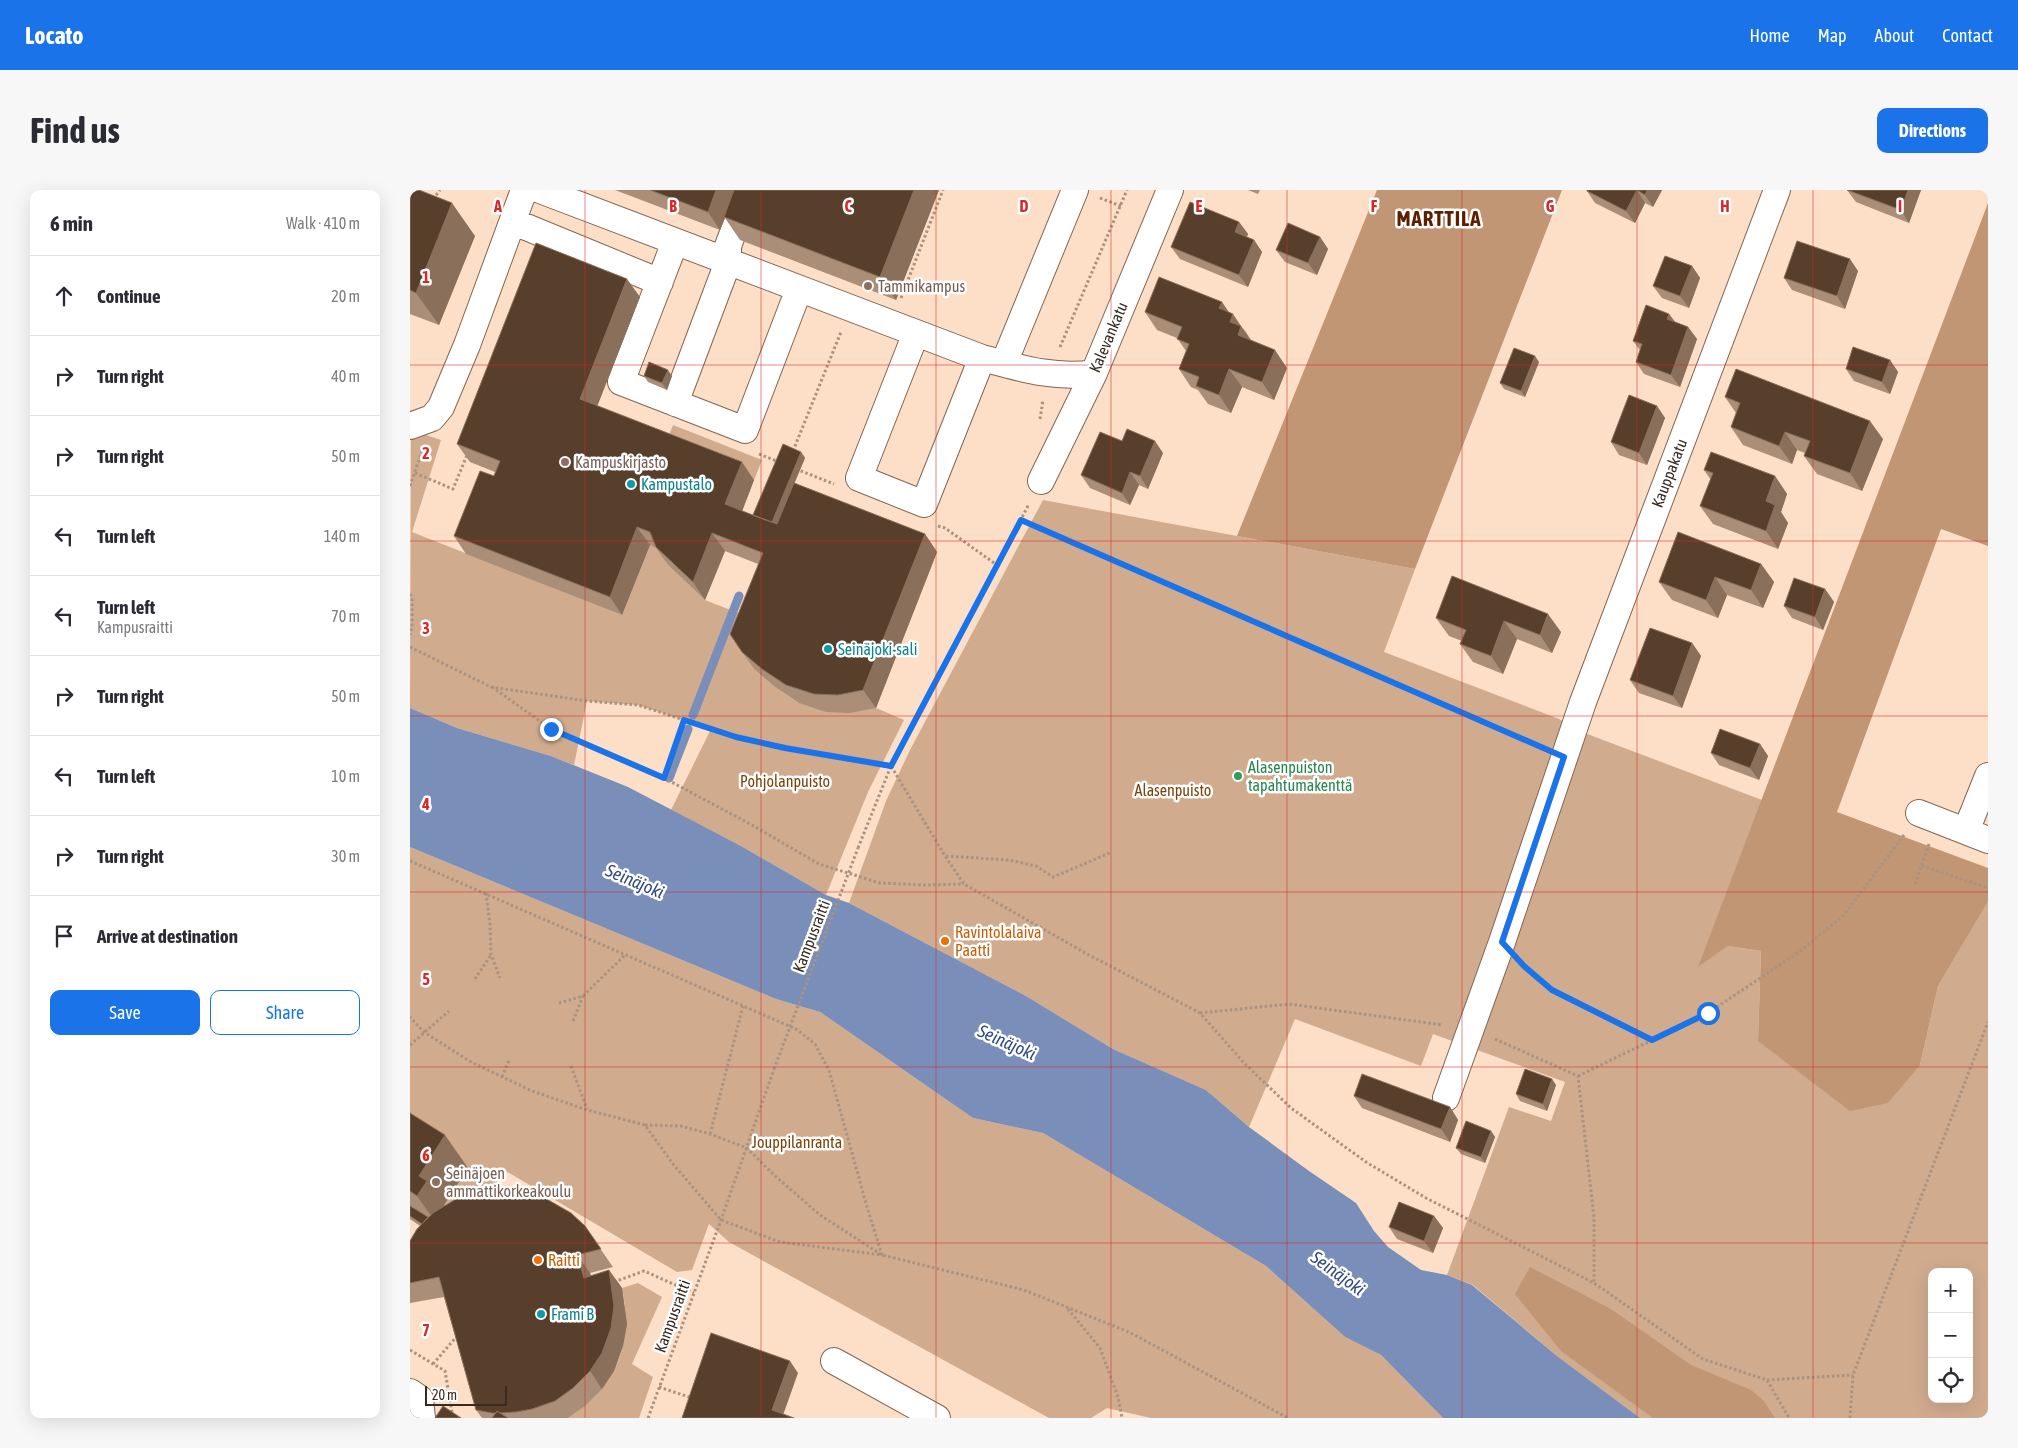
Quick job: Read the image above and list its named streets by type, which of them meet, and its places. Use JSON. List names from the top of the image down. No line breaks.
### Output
{"streets":{"street":["Kalevankatu","Kauppakatu"],"path":["Kampusraitti"]},"crossings":[["Kalevankatu","Kampusraitti"]],"districts":["MARTTILA"],"water":["Seinäjoki"],"parks":["Pohjolanpuisto","Alasenpuisto","Jouppilanranta"],"places":["Tammikampus","Kampuskirjasto","Kampustalo","Seinäjoki-sali","Alasenpuiston tapahtumakenttä","Ravintolalaiva Paatti","Seinäjoen ammattikorkeakoulu","Raitti","Frami B"],"scale_bar":"20 m","page":{"header":"Locato","nav":["Home","Map","About","Contact"],"buttons":["Directions",["Save","Share"]],"title":"Find us","heading":["6 min","Walk · 410 m"],"list":[["Continue","20 m"],["Turn right","40 m"],["Turn right","50 m"],["Turn left","140 m"],["Turn left","Kampusraitti","70 m"],["Turn right","50 m"],["Turn left","10 m"],["Turn right","30 m"],"Arrive at destination"],"map_buttons":["+","−"],"scale":"20 m"},"grid":{"columns":["A","B","C","D","E","F","G","H","I"],"rows":["1","2","3","4","5","6","7"]}}
